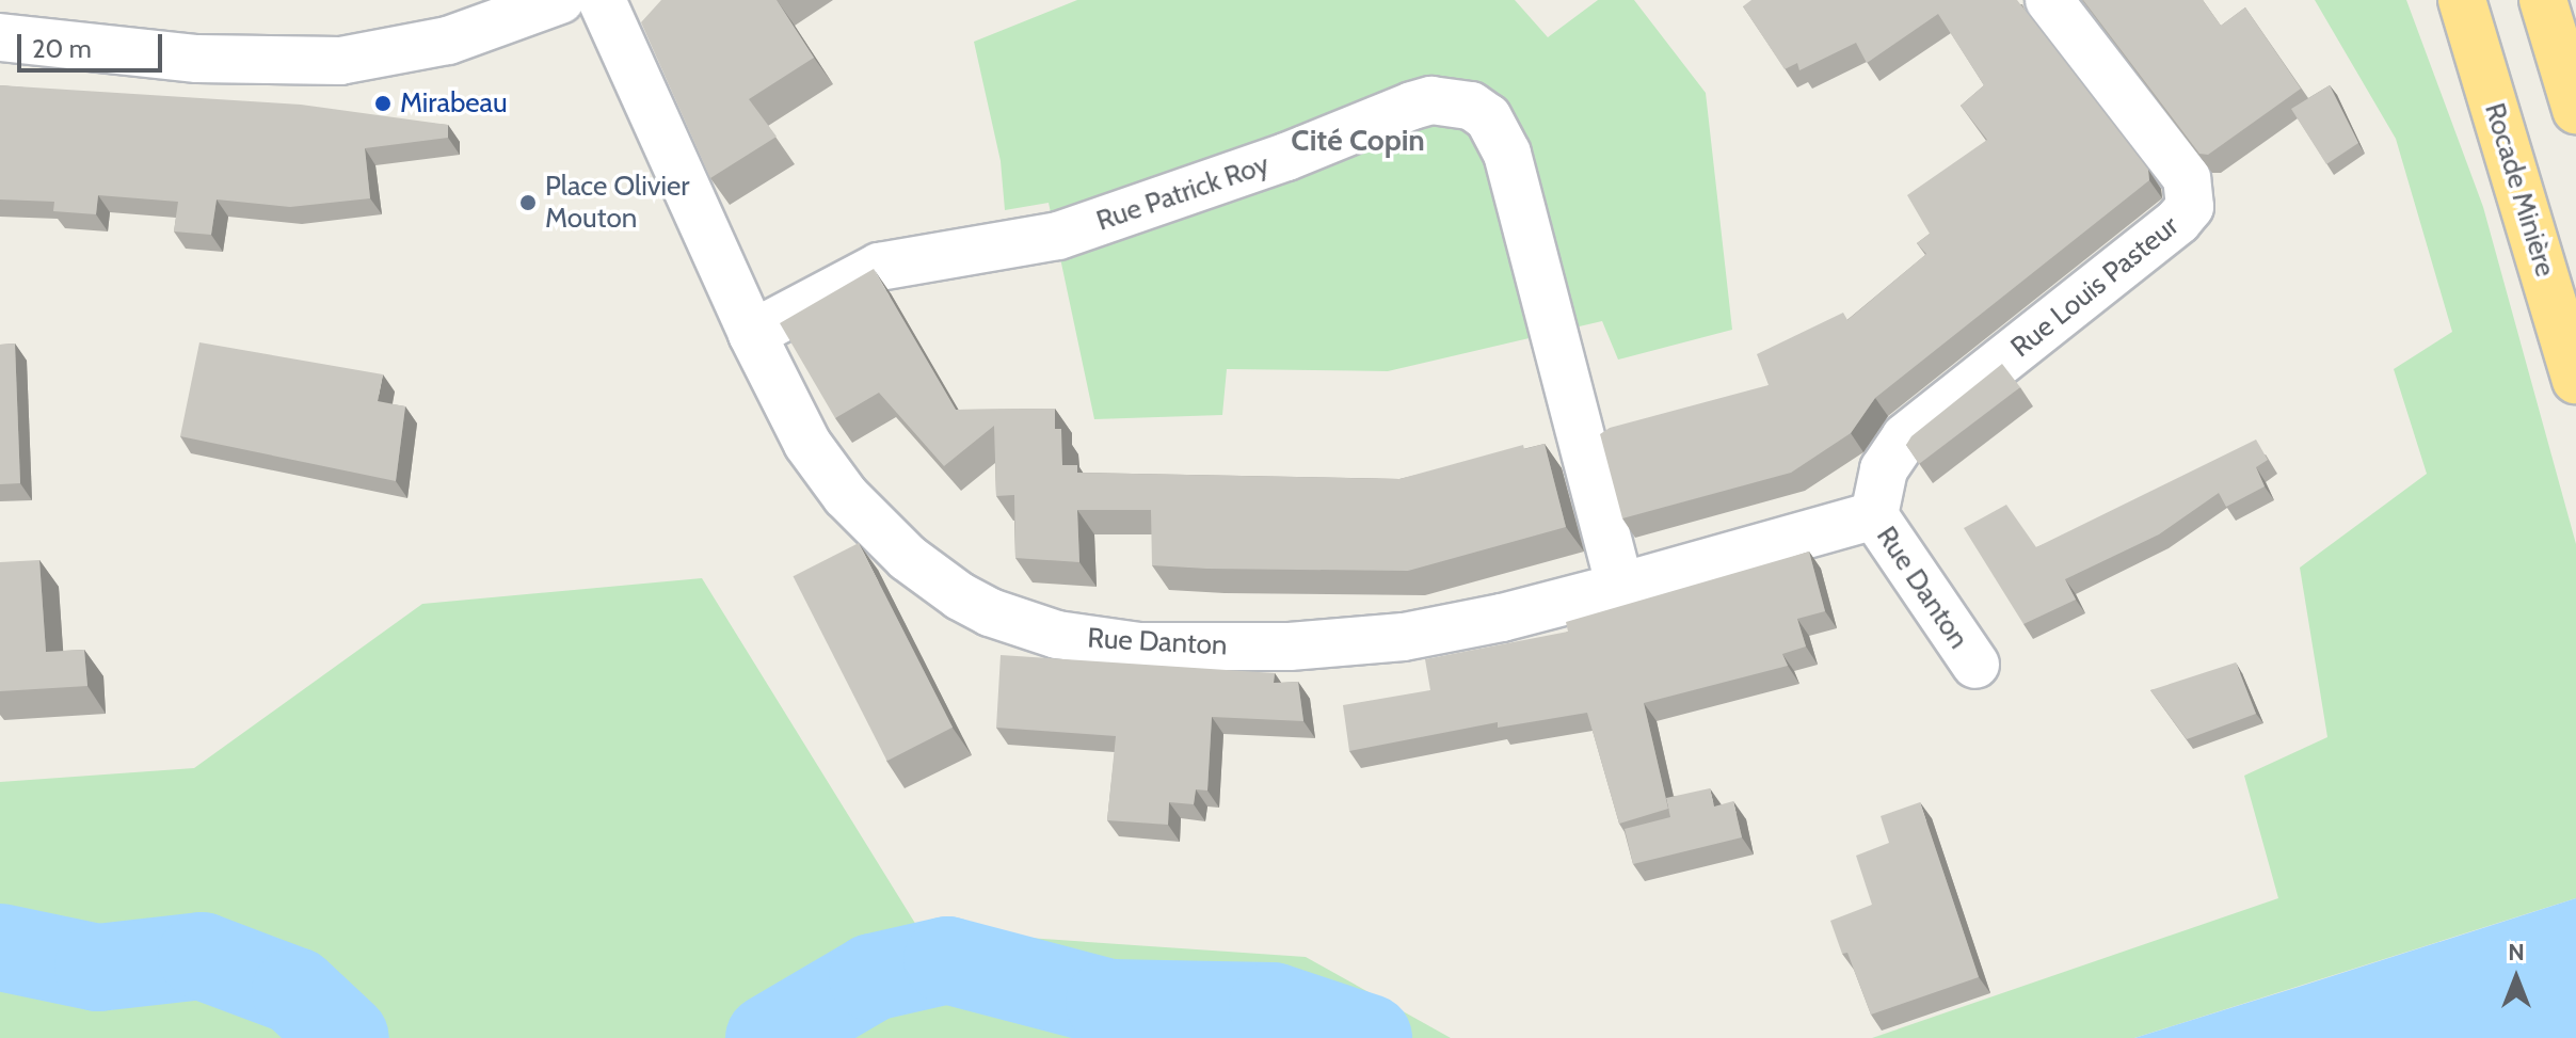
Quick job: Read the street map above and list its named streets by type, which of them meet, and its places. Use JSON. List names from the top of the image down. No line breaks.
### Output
{"streets":{"highway":["Rocade Minière"],"street":["Rue Patrick Roy","Rue Louis Pasteur","Rue Danton"]},"crossings":[["Rue Patrick Roy","Rue Danton"],["Rue Louis Pasteur","Rue Danton"]],"districts":["Cité Copin"],"places":["Mirabeau","Place Olivier Mouton"],"scale_bar":"20 m","north":"top"}
